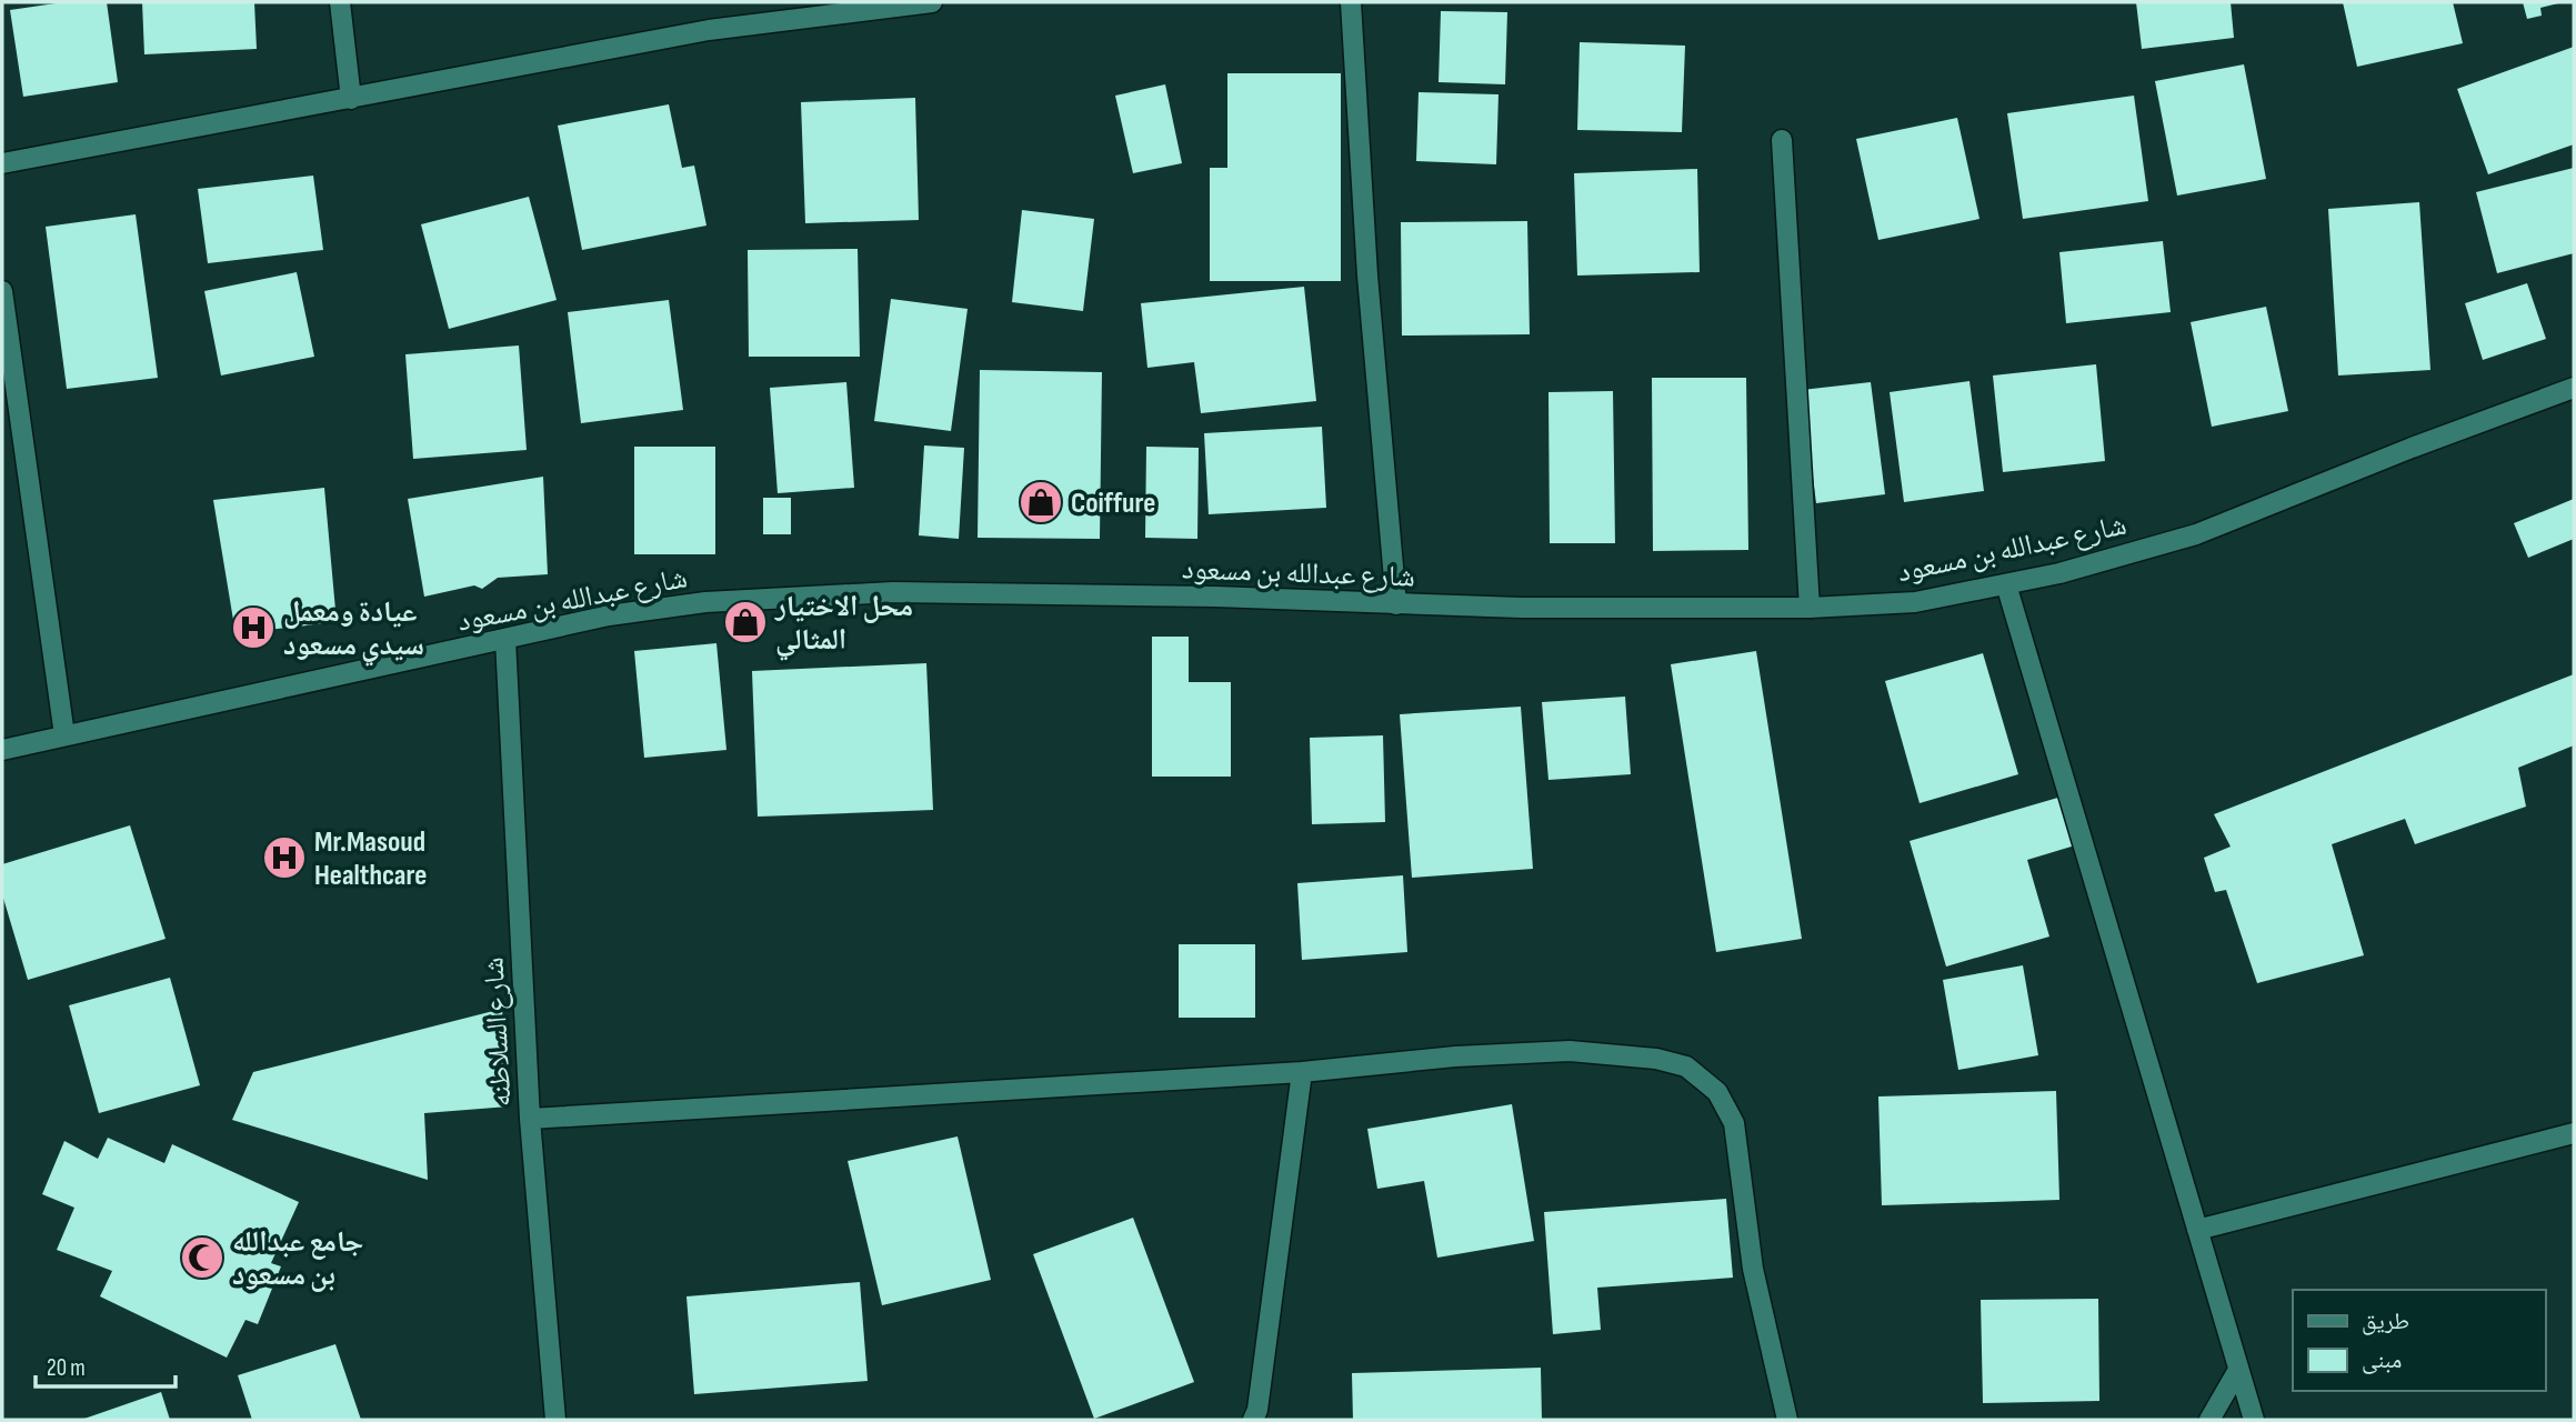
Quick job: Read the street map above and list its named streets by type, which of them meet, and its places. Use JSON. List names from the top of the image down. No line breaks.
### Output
{"streets":{"street":["شارع عبدالله بن مسعود","شارع السلاطنه"]},"crossings":[["شارع عبدالله بن مسعود","شارع السلاطنه"]],"places":{"shop":["Coiffure","محل الاختيار المثالي"],"hospital":["عيادة ومعمل سيدي مسعود","Mr.Masoud Healthcare"],"mosque":["جامع عبدالله بن مسعود"]},"legend":["طريق","مبنى"],"scale_bar":"20 m"}
